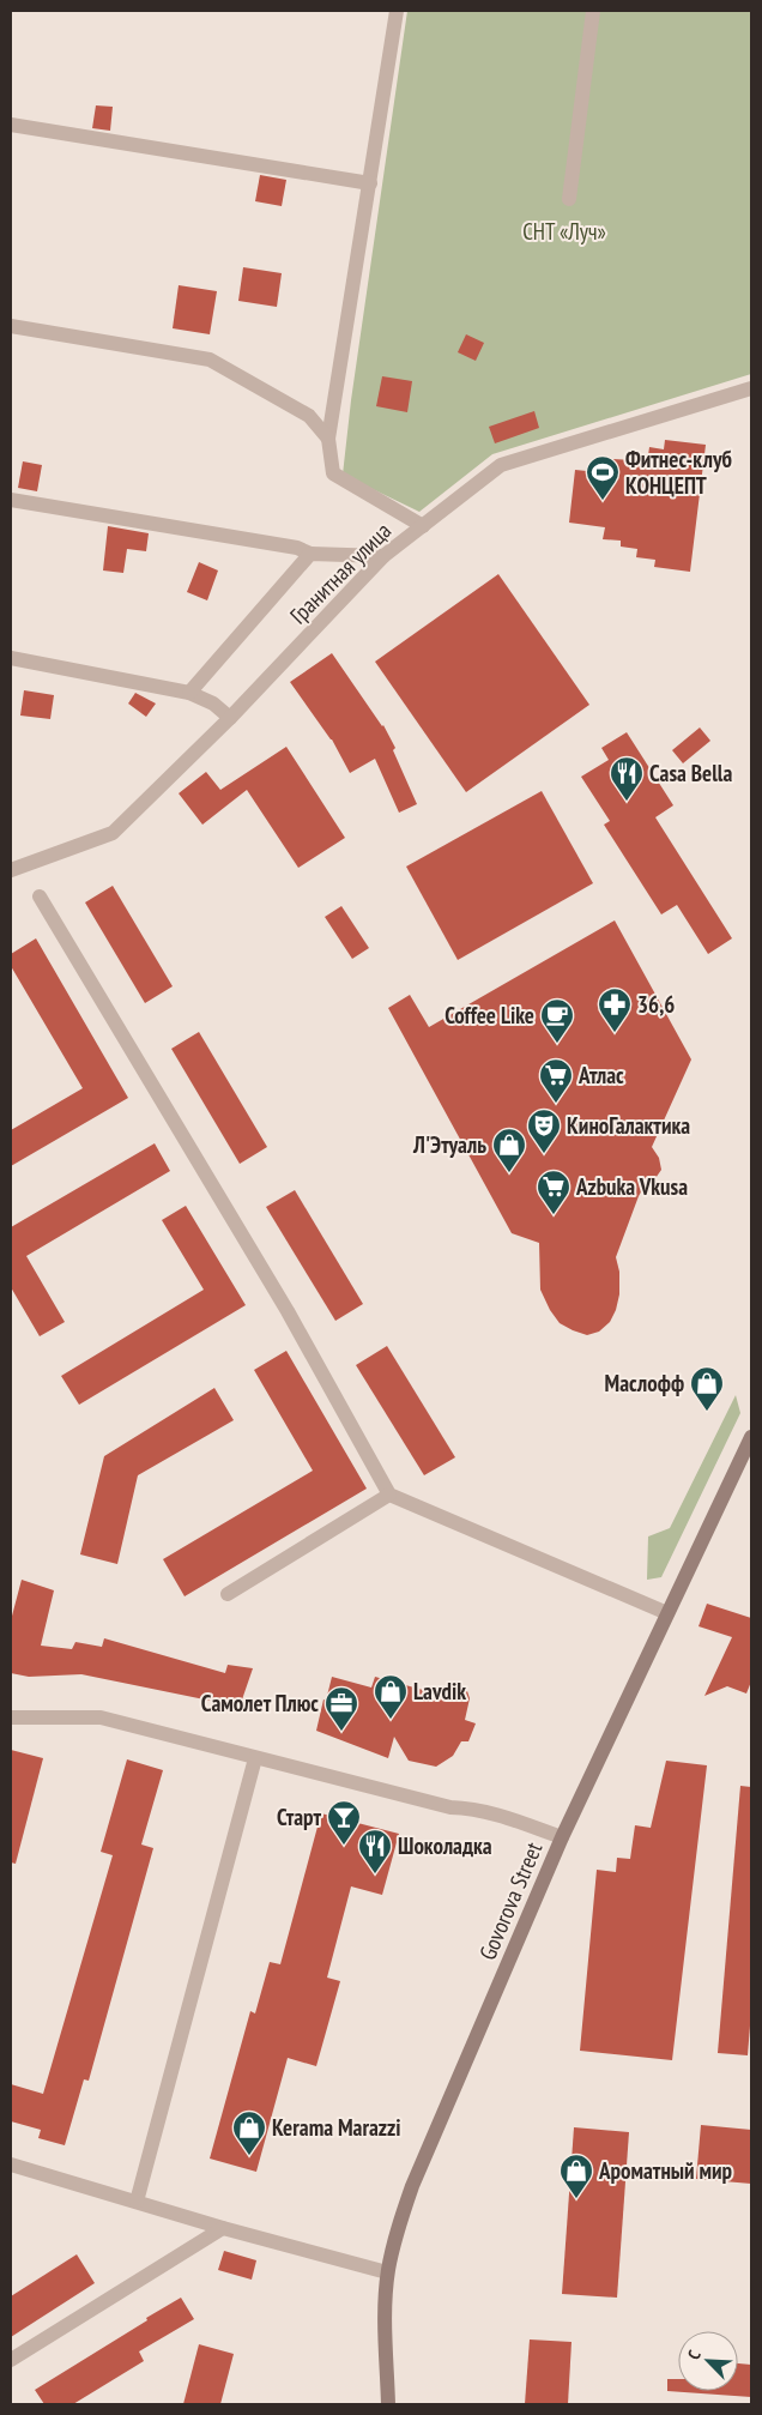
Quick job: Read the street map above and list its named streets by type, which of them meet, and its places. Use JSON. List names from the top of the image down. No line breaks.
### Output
{"streets":{"main road":["Govorova Street"],"street":["Гранитная улица"]},"parks":["СНТ «Луч»"],"places":{"sports":["Фитнес-клуб КОНЦЕПТ"],"restaurant":["Casa Bella","Шоколадка"],"pharmacy":["36,6"],"cafe":["Coffee Like"],"supermarket":["Атлас","Azbuka Vkusa"],"theatre":["КиноГалактика"],"shop":["Л'Этуаль","Маслофф","Lavdik","Kerama Marazzi","Ароматный мир"],"office":["Самолет Плюс"],"bar":["Старт"]},"north":"top left"}
